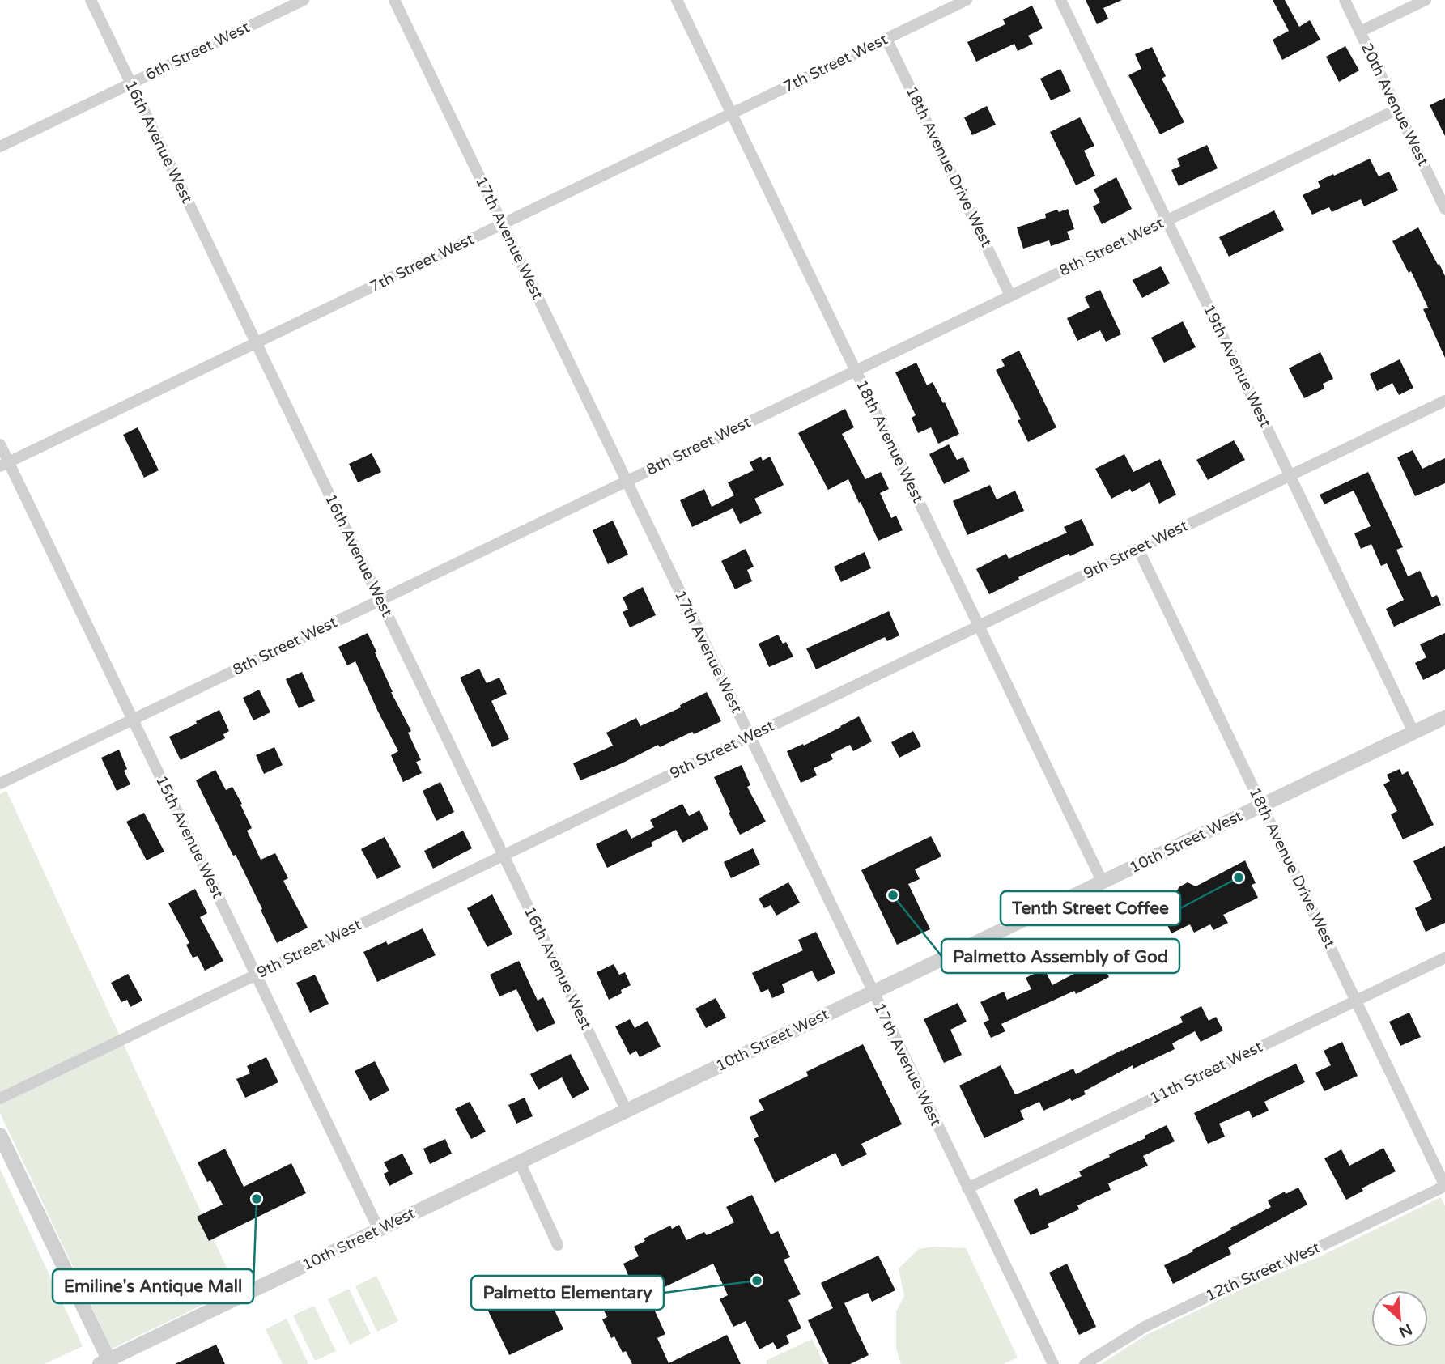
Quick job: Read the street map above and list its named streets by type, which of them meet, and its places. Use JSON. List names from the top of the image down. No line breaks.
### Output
{"streets":{"street":["6th Street West","7th Street West","20th Avenue West","16th Avenue West","18th Avenue Drive West","17th Avenue West","8th Street West","19th Avenue West","18th Avenue West","9th Street West","15th Avenue West","10th Street West","11th Street West","12th Street West"]},"crossings":[["6th Street West","16th Avenue West"],["7th Street West","16th Avenue West"],["7th Street West","18th Avenue Drive West"],["7th Street West","17th Avenue West"],["7th Street West","18th Avenue West"],["7th Street West","15th Avenue West"],["20th Avenue West","8th Street West"],["16th Avenue West","8th Street West"],["16th Avenue West","9th Street West"],["16th Avenue West","10th Street West"],["18th Avenue Drive West","8th Street West"],["18th Avenue Drive West","9th Street West"],["18th Avenue Drive West","10th Street West"],["18th Avenue Drive West","11th Street West"],["18th Avenue Drive West","12th Street West"],["17th Avenue West","8th Street West"],["17th Avenue West","9th Street West"],["17th Avenue West","10th Street West"],["17th Avenue West","11th Street West"],["8th Street West","19th Avenue West"],["8th Street West","18th Avenue West"],["8th Street West","15th Avenue West"],["19th Avenue West","9th Street West"],["19th Avenue West","10th Street West"],["18th Avenue West","9th Street West"],["18th Avenue West","10th Street West"],["9th Street West","15th Avenue West"],["15th Avenue West","10th Street West"]],"places":["Tenth Street Coffee","Palmetto Assembly of God","Emiline's Antique Mall","Palmetto Elementary"],"north":"bottom right"}
